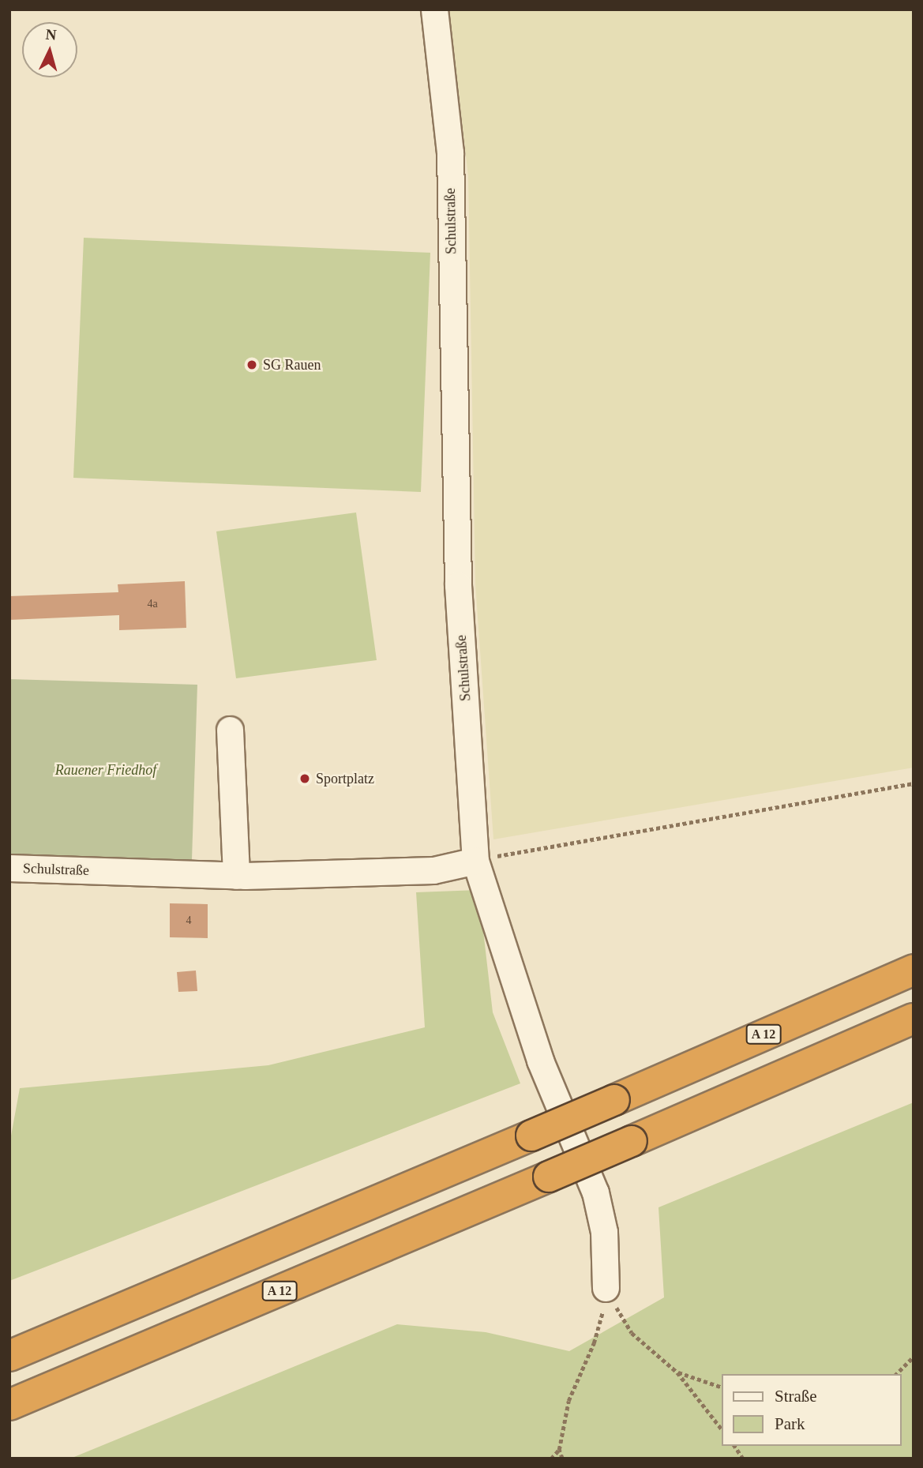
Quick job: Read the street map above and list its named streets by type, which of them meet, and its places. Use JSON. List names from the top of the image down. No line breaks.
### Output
{"streets":{"highway":["A 12"],"street":["Schulstraße"]},"parks":["Rauener Friedhof"],"places":["SG Rauen","Sportplatz"],"house_numbers":["4a","4"],"legend":["Straße","Park"],"north":"top"}
